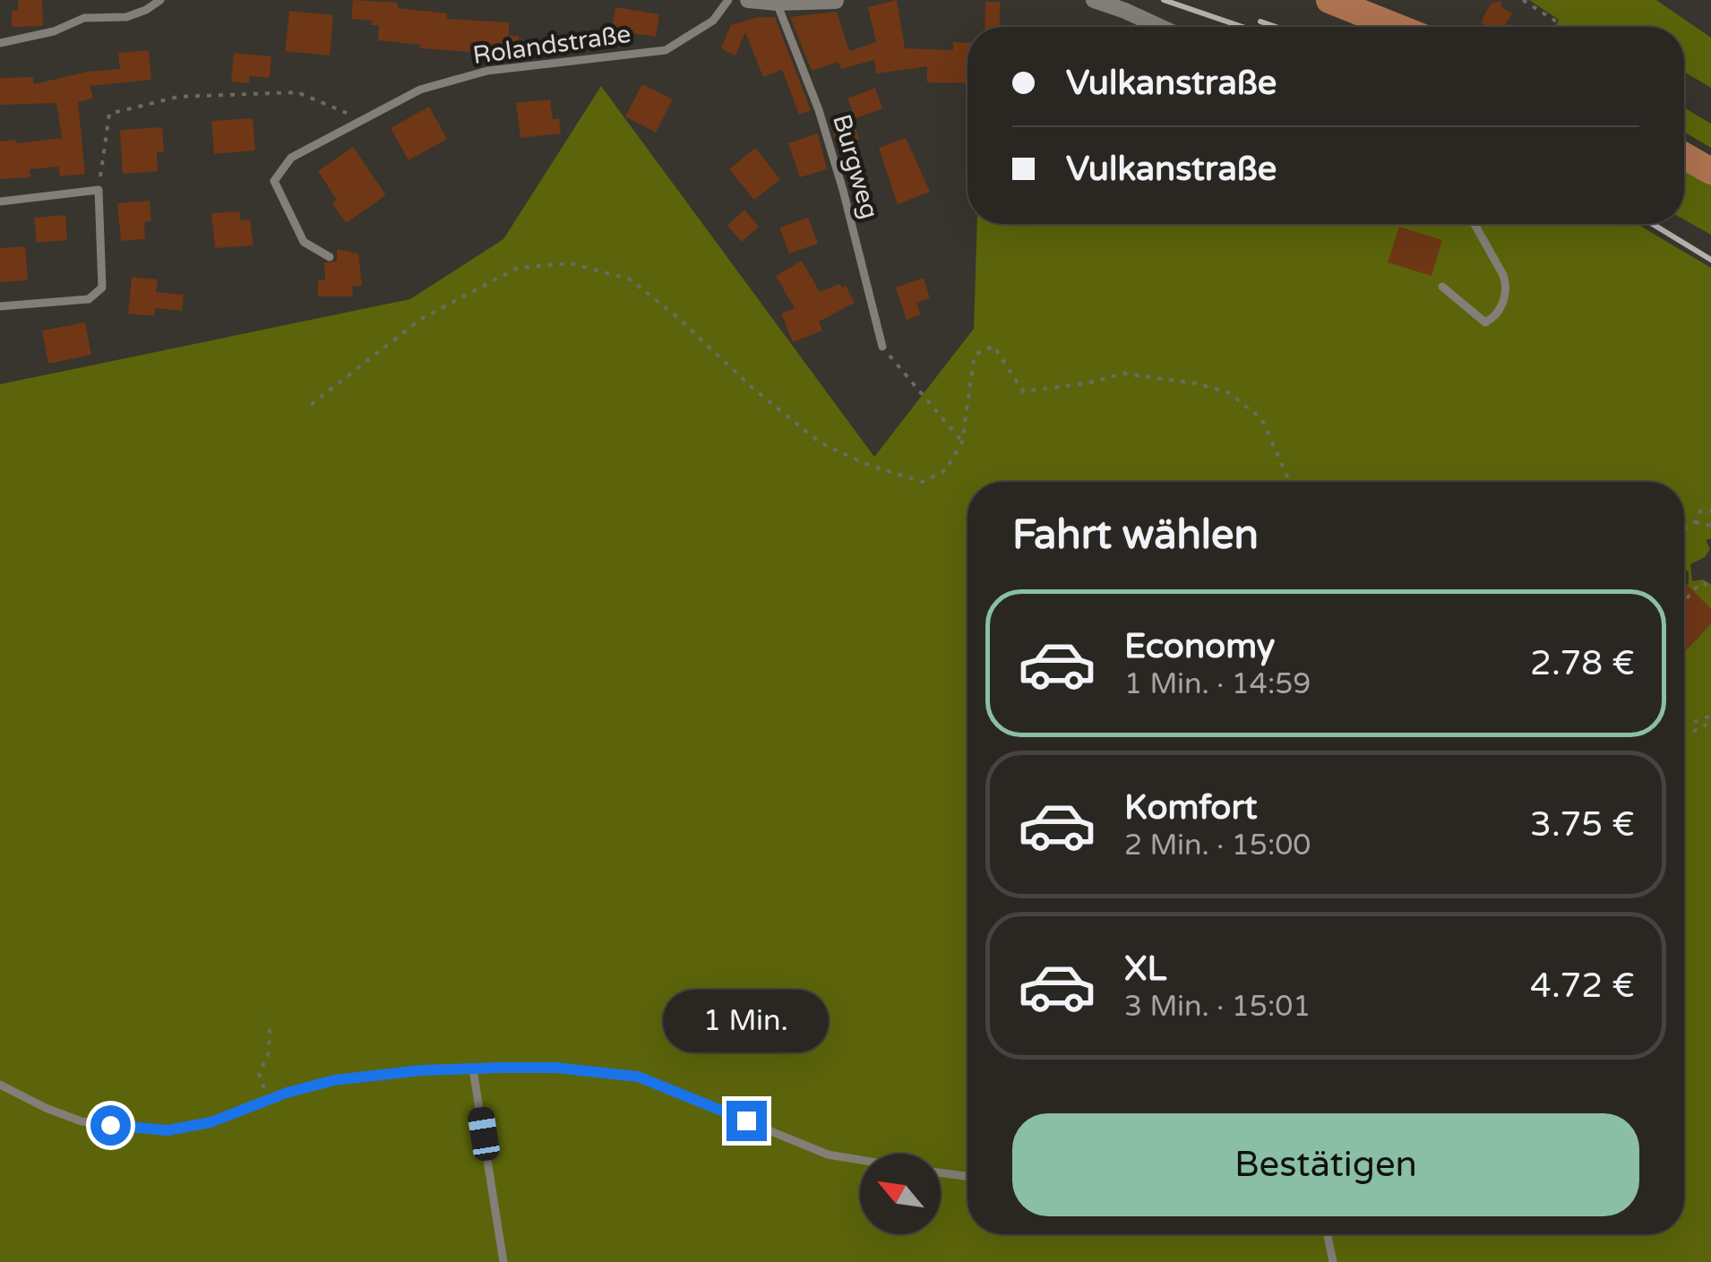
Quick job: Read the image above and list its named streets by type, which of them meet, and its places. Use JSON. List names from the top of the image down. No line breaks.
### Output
{"streets":{"lane":["Rolandstraße","Burgweg"]},"north":"top left","page":{"banner":["Vulkanstraße","Vulkanstraße"],"heading":"Fahrt wählen","list":[{"name":"Economy","note":"1 Min. · 14:59","value":"2.78 €"},{"name":"Komfort","note":"2 Min. · 15:00","value":"3.75 €"},{"name":"XL","note":"3 Min. · 15:01","value":"4.72 €"}],"bubble":"1 Min.","buttons":"Bestätigen"}}
